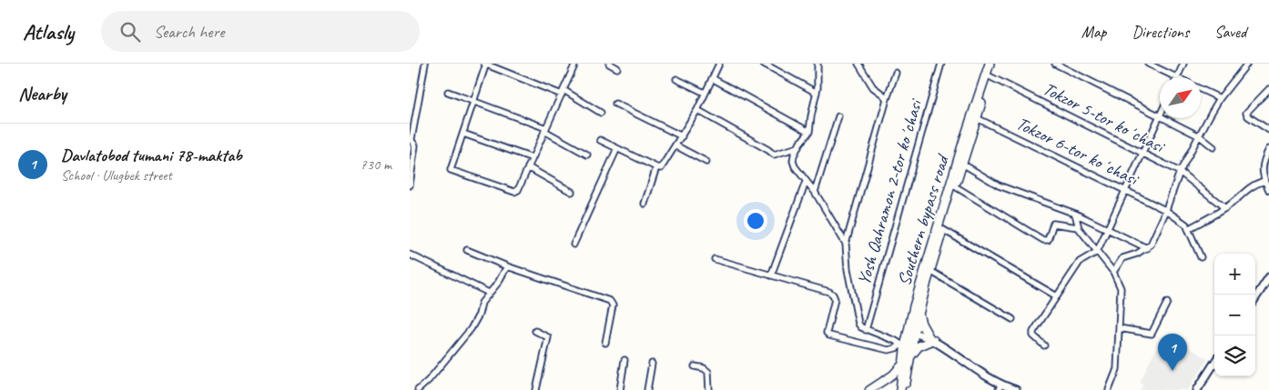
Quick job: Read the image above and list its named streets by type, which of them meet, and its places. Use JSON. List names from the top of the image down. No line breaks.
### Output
{"streets":{"highway":["Southern bypass road"],"street":["Tokzor 5-tor koʼchasi","Tokzor 6-tor koʼchasi","Yosh Qahramon 2-tor koʼchasi"]},"crossings":[["Tokzor 5-tor koʼchasi","Southern bypass road"],["Tokzor 6-tor koʼchasi","Southern bypass road"]],"north":"top right","page":{"header":"Atlasly","search":"Search here","nav":["Map","Directions","Saved"],"heading":"Nearby","list":[{"mark":"1","name":"Davlatobod tumani 78-maktab","note":"School · Ulugbek street","value":"730 m"}],"map_buttons":["+","−"],"pins":"1"}}
